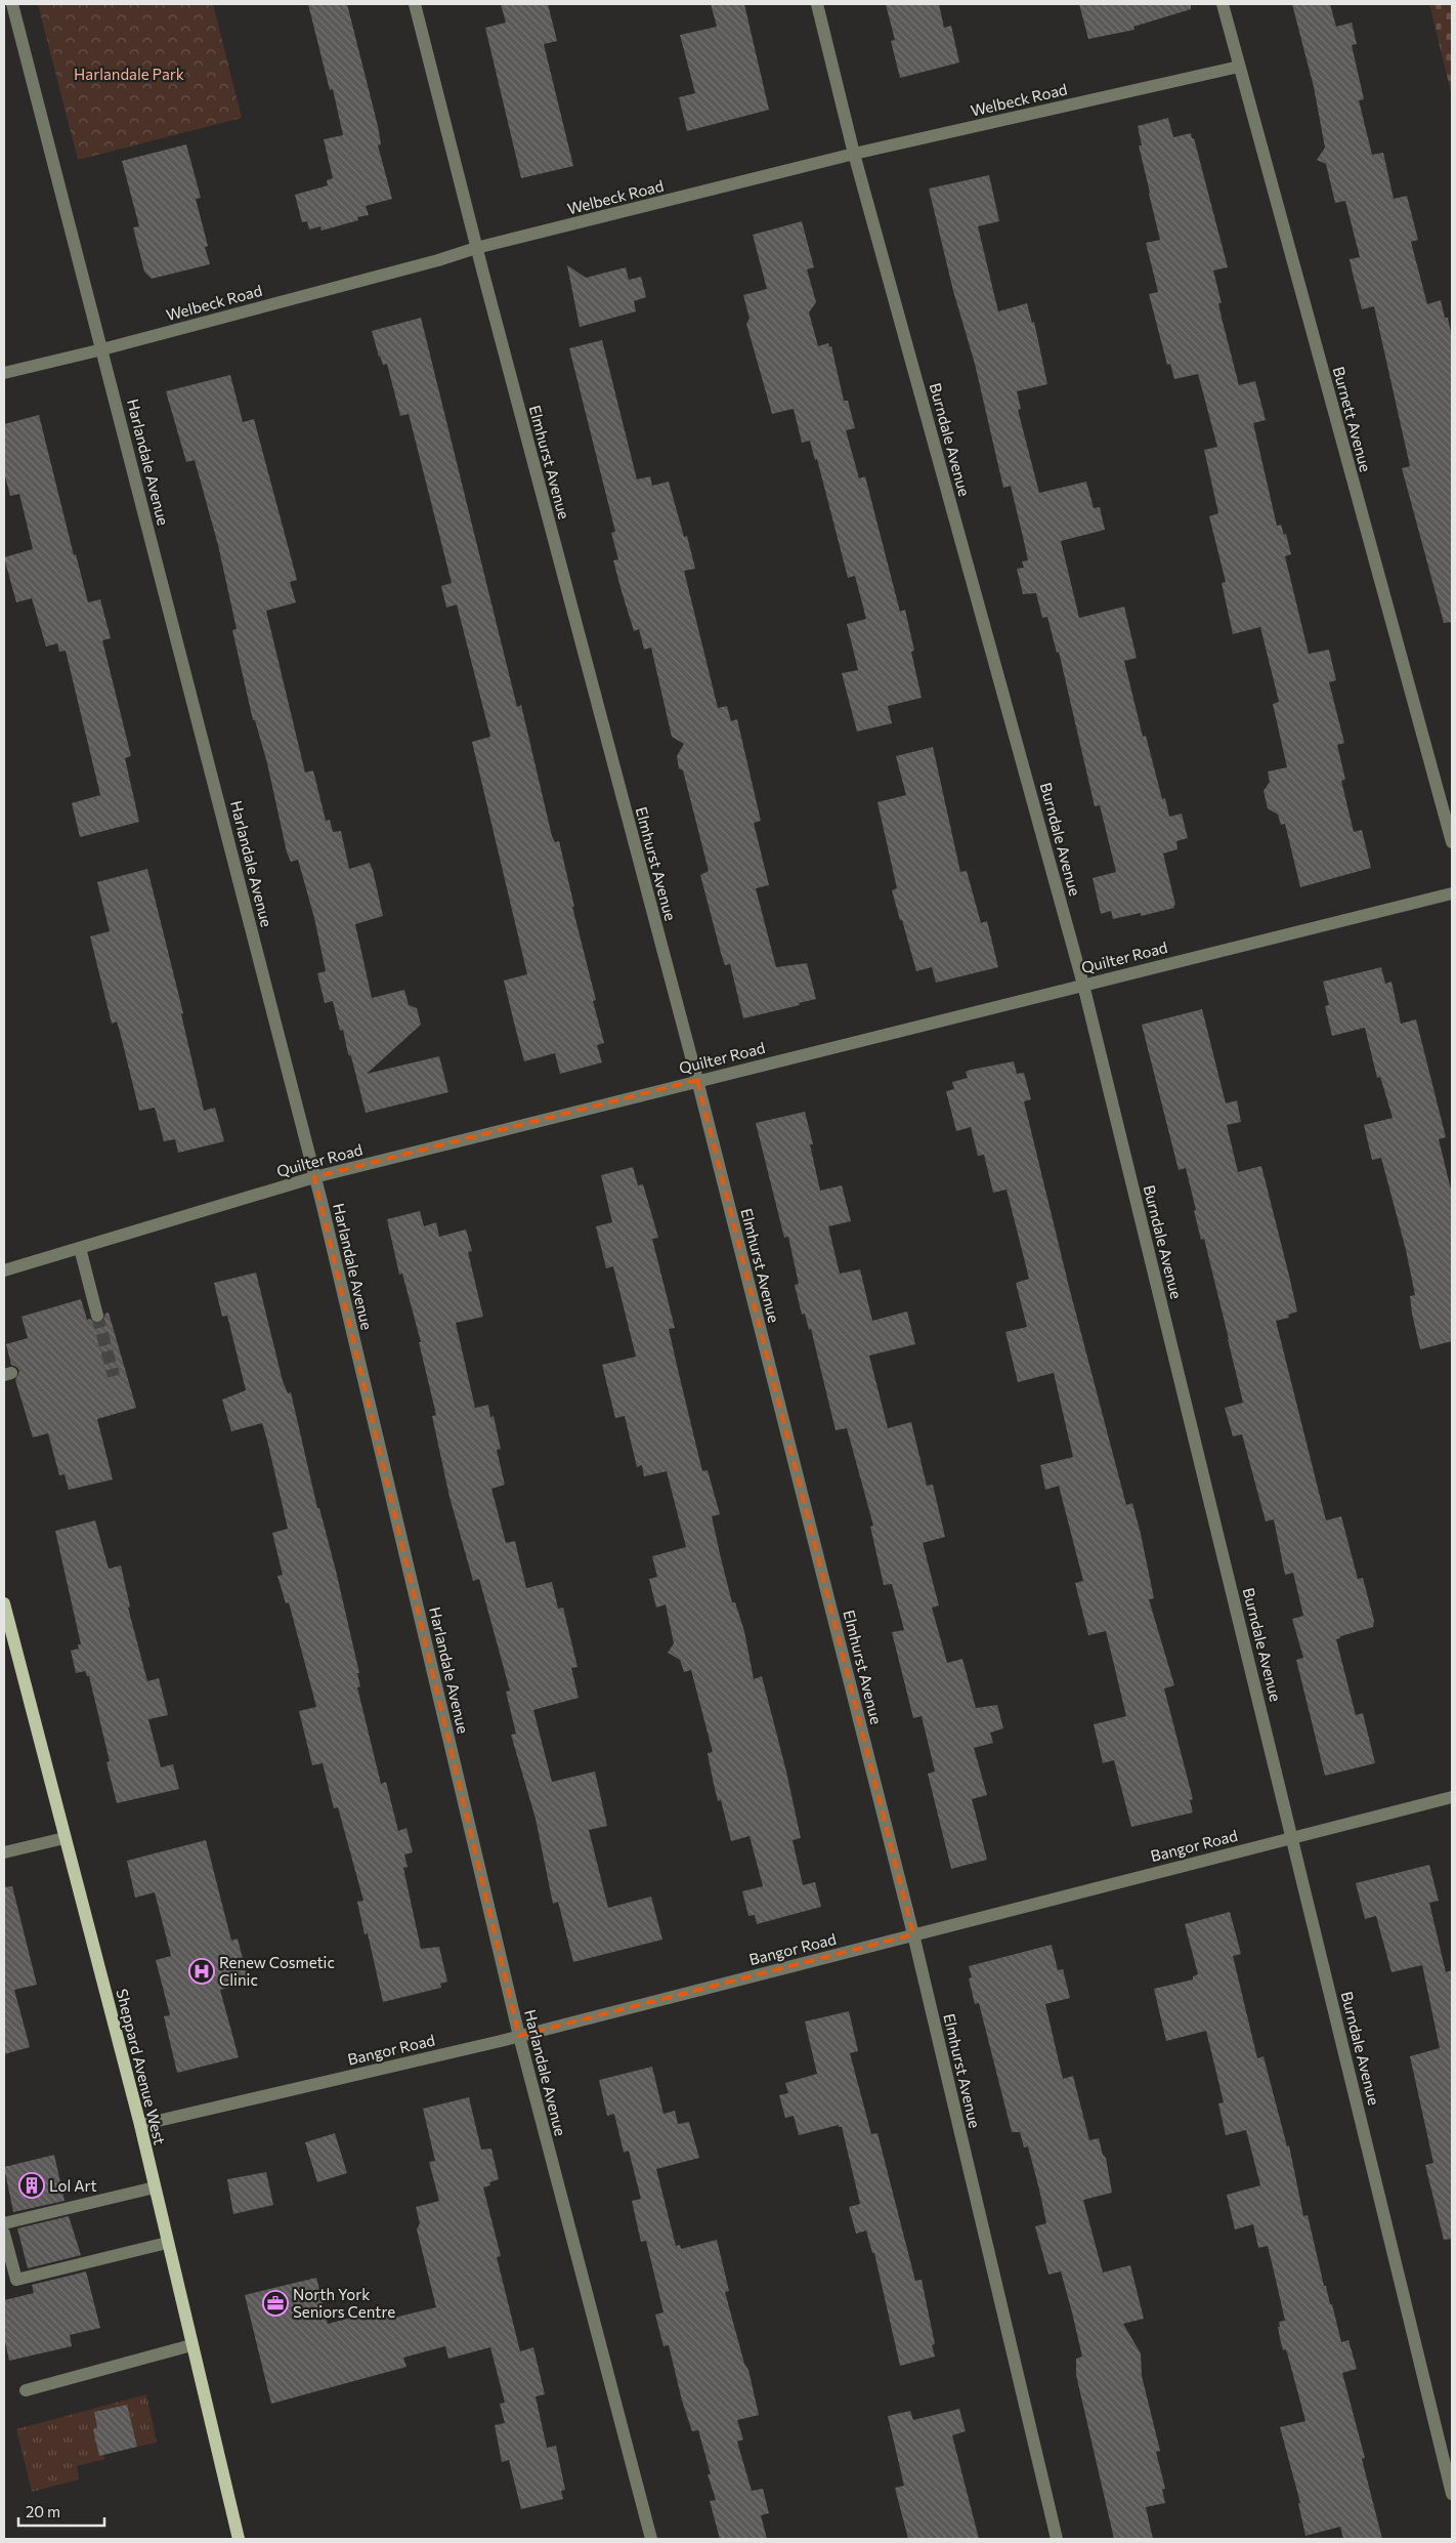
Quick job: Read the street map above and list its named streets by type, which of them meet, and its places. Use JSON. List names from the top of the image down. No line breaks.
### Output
{"streets":{"main road":["Sheppard Avenue West"],"street":["Welbeck Road","Burnett Avenue","Burndale Avenue","Harlandale Avenue","Elmhurst Avenue","Quilter Road","Bangor Road"]},"crossings":[["Welbeck Road","Burnett Avenue"],["Welbeck Road","Burndale Avenue"],["Welbeck Road","Harlandale Avenue"],["Welbeck Road","Elmhurst Avenue"],["Burndale Avenue","Quilter Road"],["Burndale Avenue","Bangor Road"],["Harlandale Avenue","Quilter Road"],["Harlandale Avenue","Bangor Road"],["Elmhurst Avenue","Quilter Road"],["Elmhurst Avenue","Bangor Road"],["Bangor Road","Sheppard Avenue West"]],"parks":["Harlandale Park"],"places":{"hospital":["Renew Cosmetic Clinic"],"building":["Lol Art"],"office":["North York Seniors Centre"]},"scale_bar":"20 m"}
